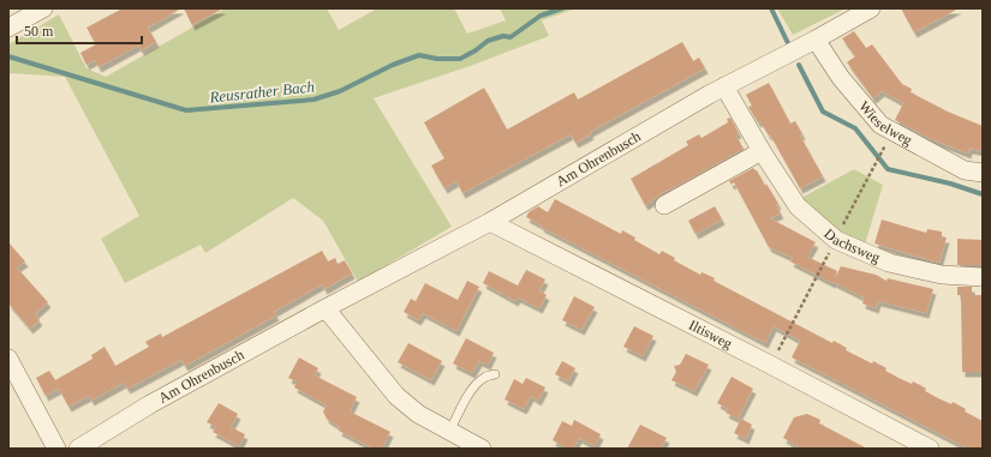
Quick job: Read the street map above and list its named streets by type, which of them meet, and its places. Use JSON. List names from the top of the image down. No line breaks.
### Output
{"streets":{"street":["Wieselweg","Am Ohrenbusch","Dachsweg","Iltisweg"]},"crossings":[["Wieselweg","Am Ohrenbusch"],["Am Ohrenbusch","Dachsweg"],["Am Ohrenbusch","Iltisweg"]],"water":["Reusrather Bach"],"scale_bar":"50 m"}
